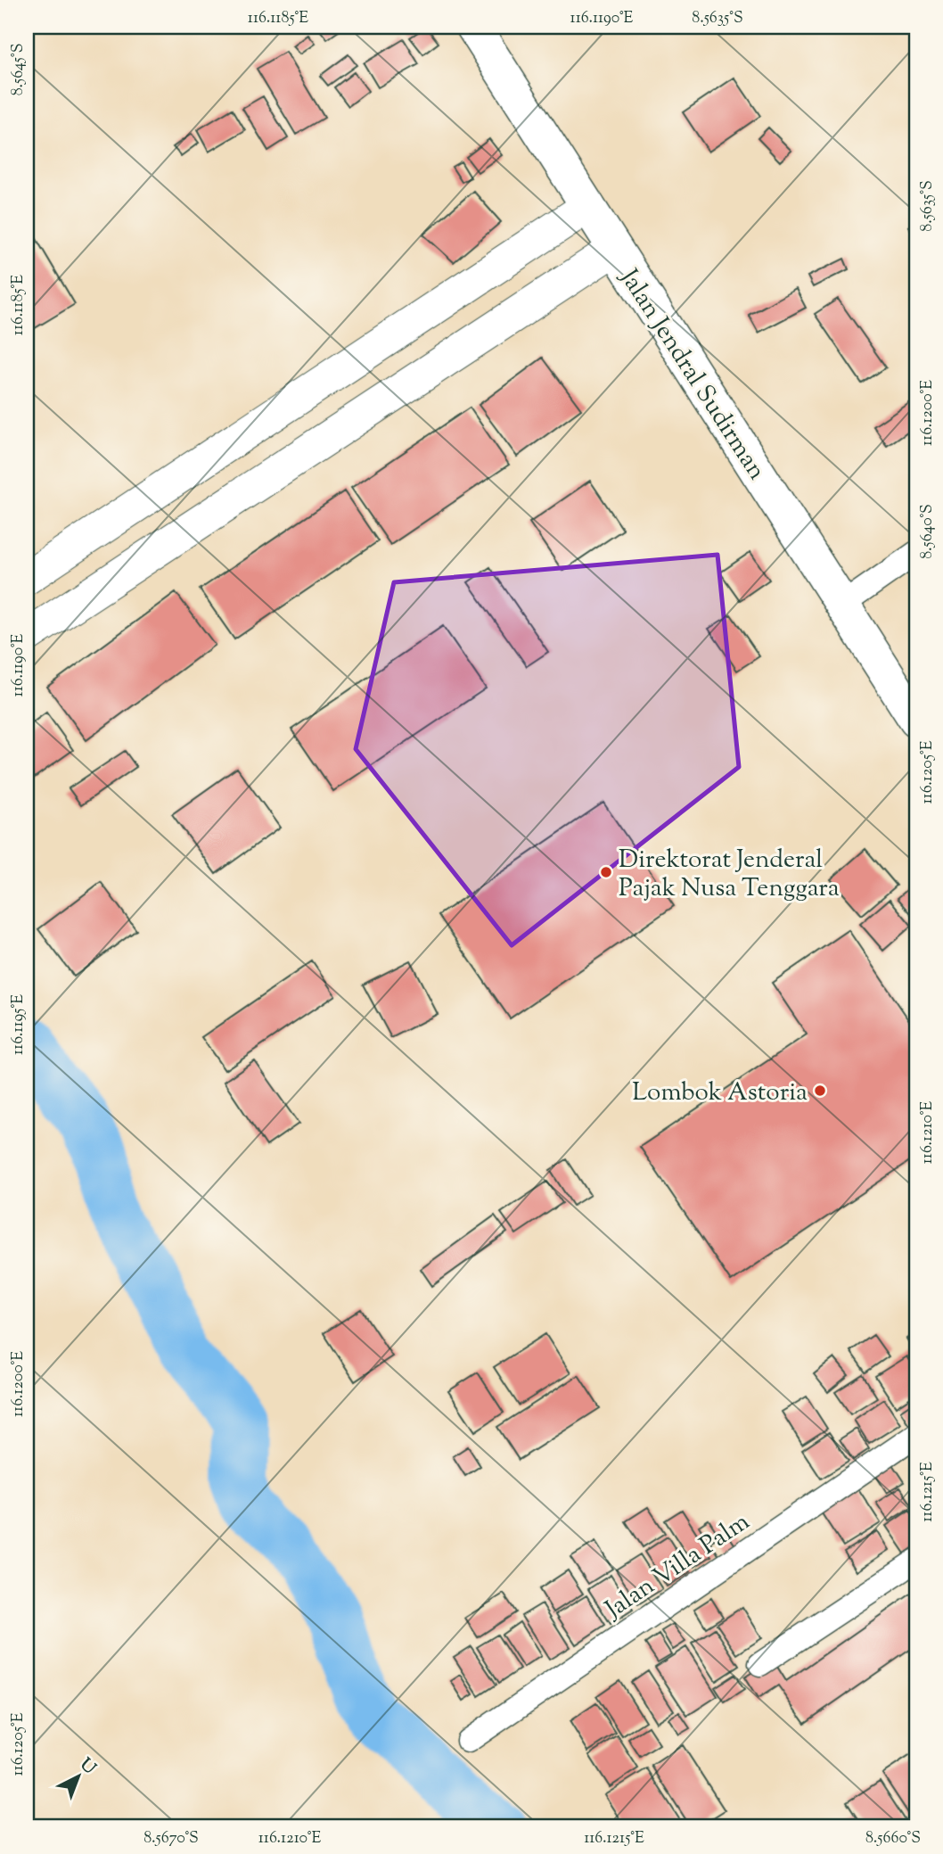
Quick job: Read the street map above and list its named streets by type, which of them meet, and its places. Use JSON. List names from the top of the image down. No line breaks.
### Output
{"streets":{"highway":["Jalan Jendral Sudirman"],"street":["Jalan Villa Palm"]},"places":["Direktorat Jenderal Pajak Nusa Tenggara","Lombok Astoria"],"north":"top right","coordinates":["116.1185°E","116.1190°E","8.5635°S","8.5645°S","116.1200°E","8.5640°S","116.1205°E","116.1195°E","116.1210°E","116.1215°E","8.5670°S","8.5660°S"]}
